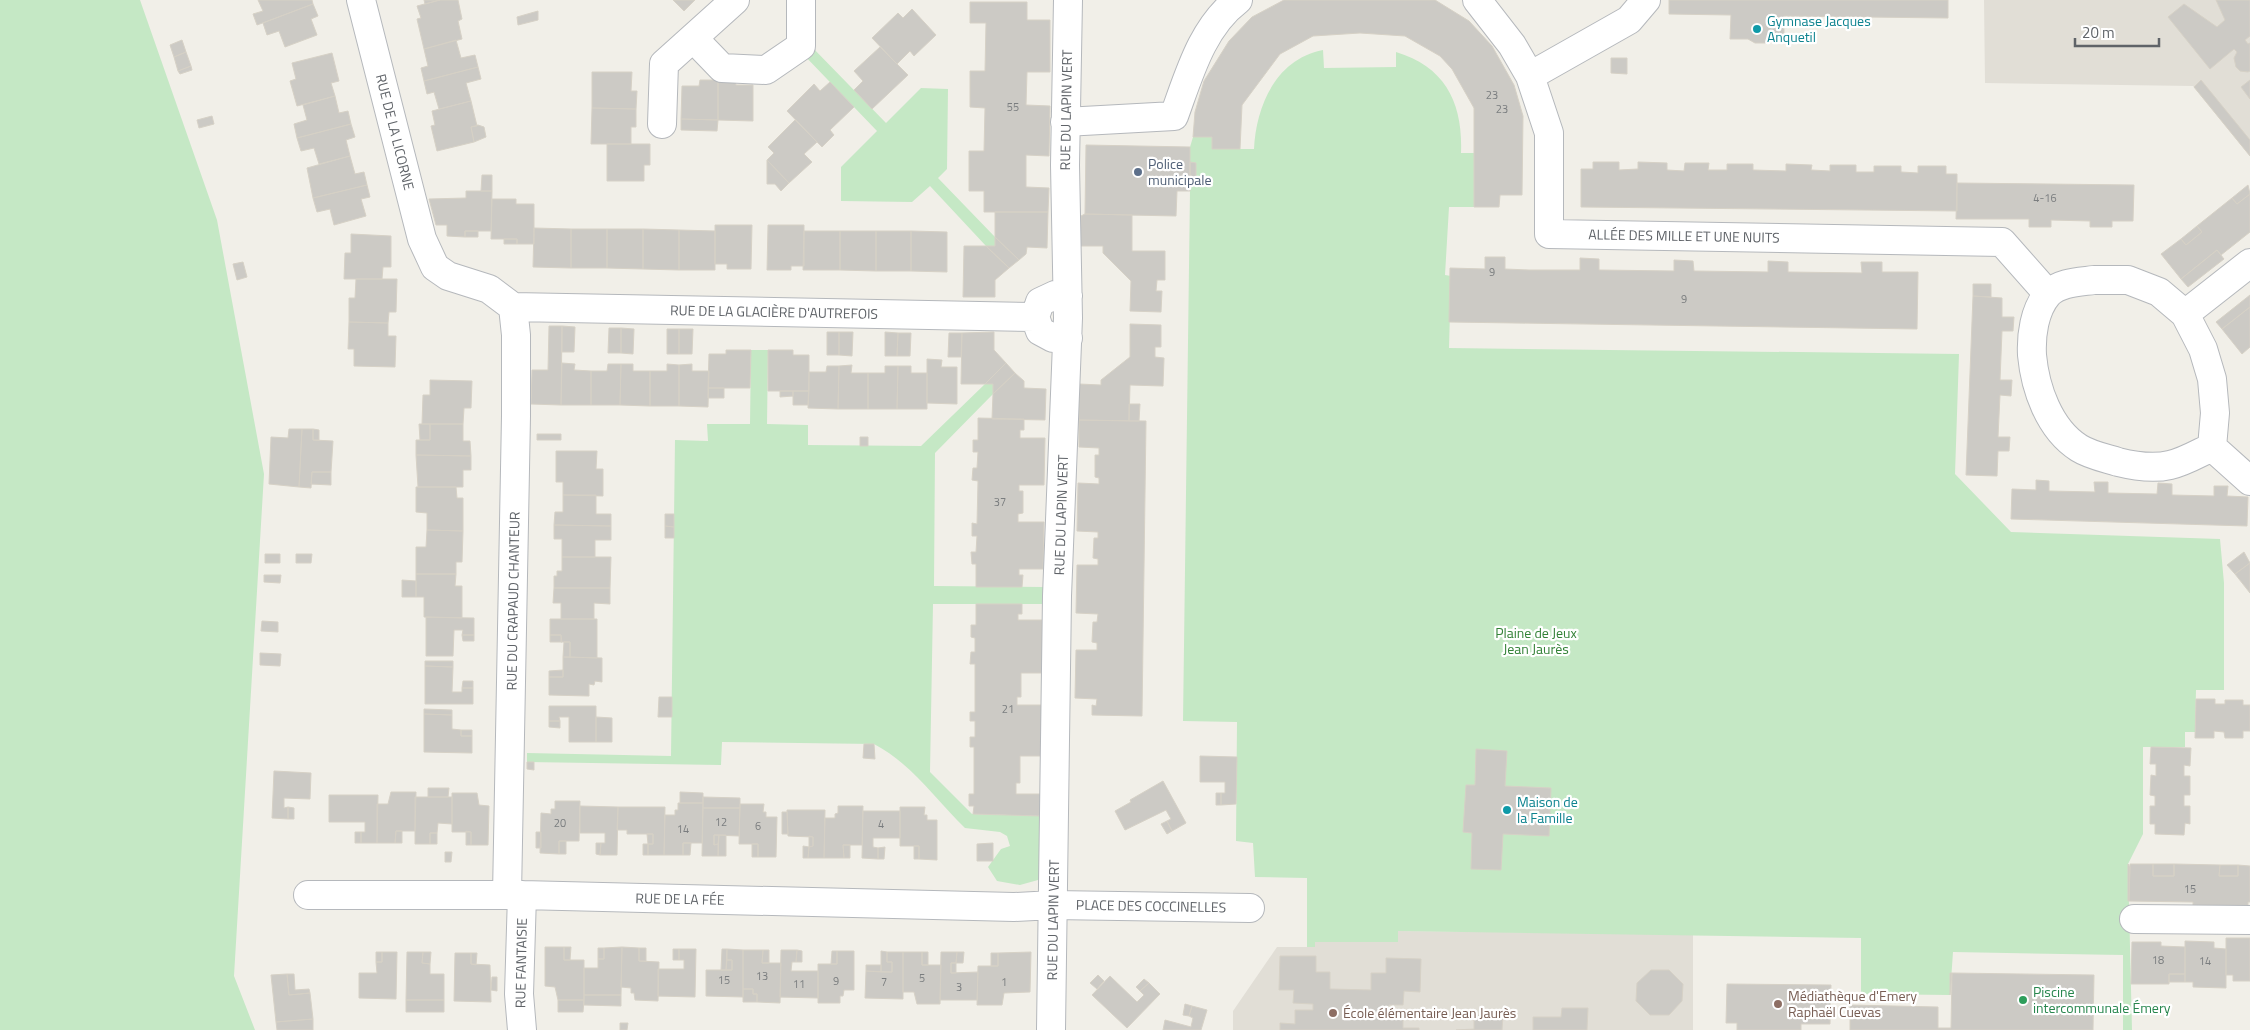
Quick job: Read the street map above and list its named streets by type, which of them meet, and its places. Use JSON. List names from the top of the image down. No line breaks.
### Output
{"streets":{"street":["RUE DU LAPIN VERT","RUE DE LA LICORNE","ALLÉE DES MILLE ET UNE NUITS","RUE DE LA GLACIÈRE D'AUTREFOIS","RUE DU CRAPAUD CHANTEUR","RUE DE LA FÉE","PLACE DES COCCINELLES","RUE FANTAISIE"]},"crossings":[["RUE DU LAPIN VERT","RUE DE LA FÉE"],["RUE DU LAPIN VERT","PLACE DES COCCINELLES"],["RUE DE LA LICORNE","RUE DE LA GLACIÈRE D'AUTREFOIS"],["RUE DE LA LICORNE","RUE DU CRAPAUD CHANTEUR"],["RUE DE LA GLACIÈRE D'AUTREFOIS","RUE DU CRAPAUD CHANTEUR"],["RUE DU CRAPAUD CHANTEUR","RUE DE LA FÉE"],["RUE DU CRAPAUD CHANTEUR","RUE FANTAISIE"],["RUE DE LA FÉE","PLACE DES COCCINELLES"],["RUE DE LA FÉE","RUE FANTAISIE"]],"parks":["Plaine de Jeux Jean Jaurès"],"places":["Gymnase Jacques Anquetil","Police municipale","Maison de la Famille","Piscine intercommunale Émery","Médiathèque d'Emery Raphaël Cuevas","École élémentaire Jean Jaurès"],"house_numbers":["23","55","23","4-16","9","9","37","21","12","20","4","6","14","15","18","14","13","5","15","9","7","1","11","3"],"scale_bar":"20 m"}
